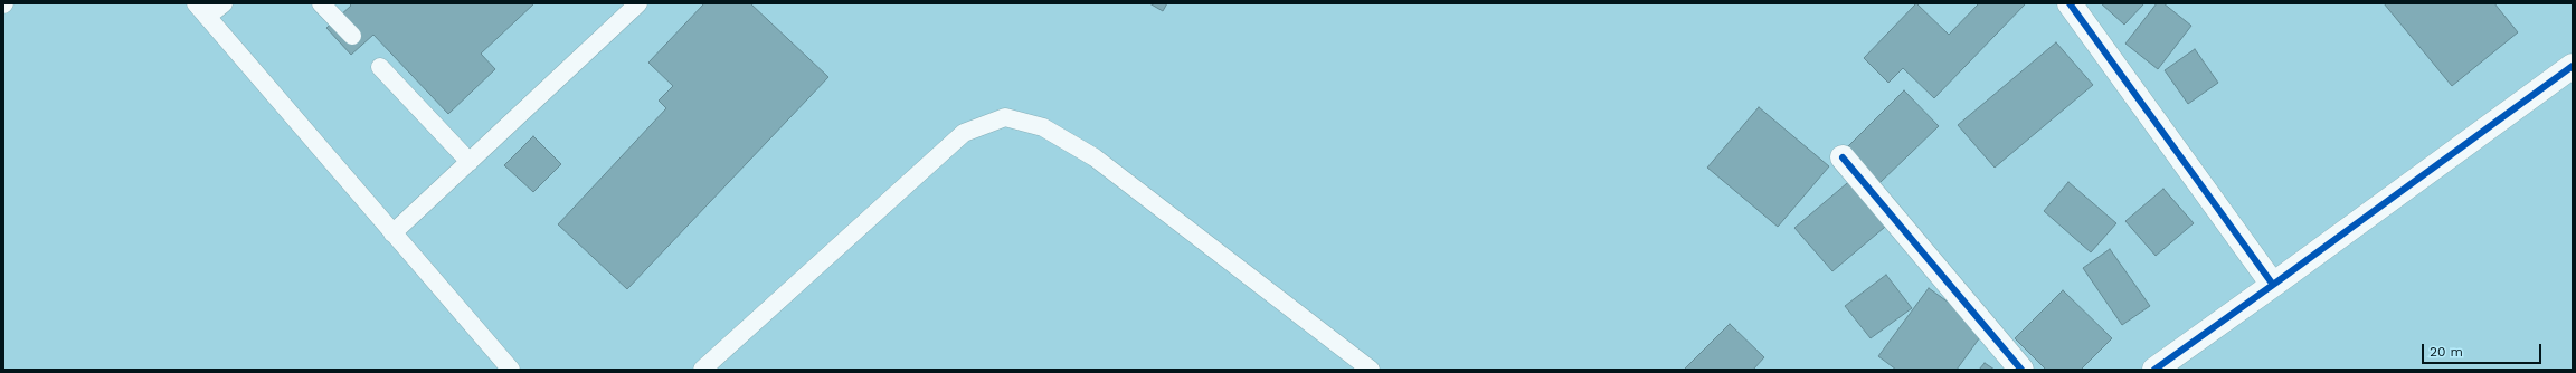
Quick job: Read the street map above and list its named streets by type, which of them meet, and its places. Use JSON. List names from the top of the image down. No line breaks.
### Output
{"scale_bar":"20 m"}
